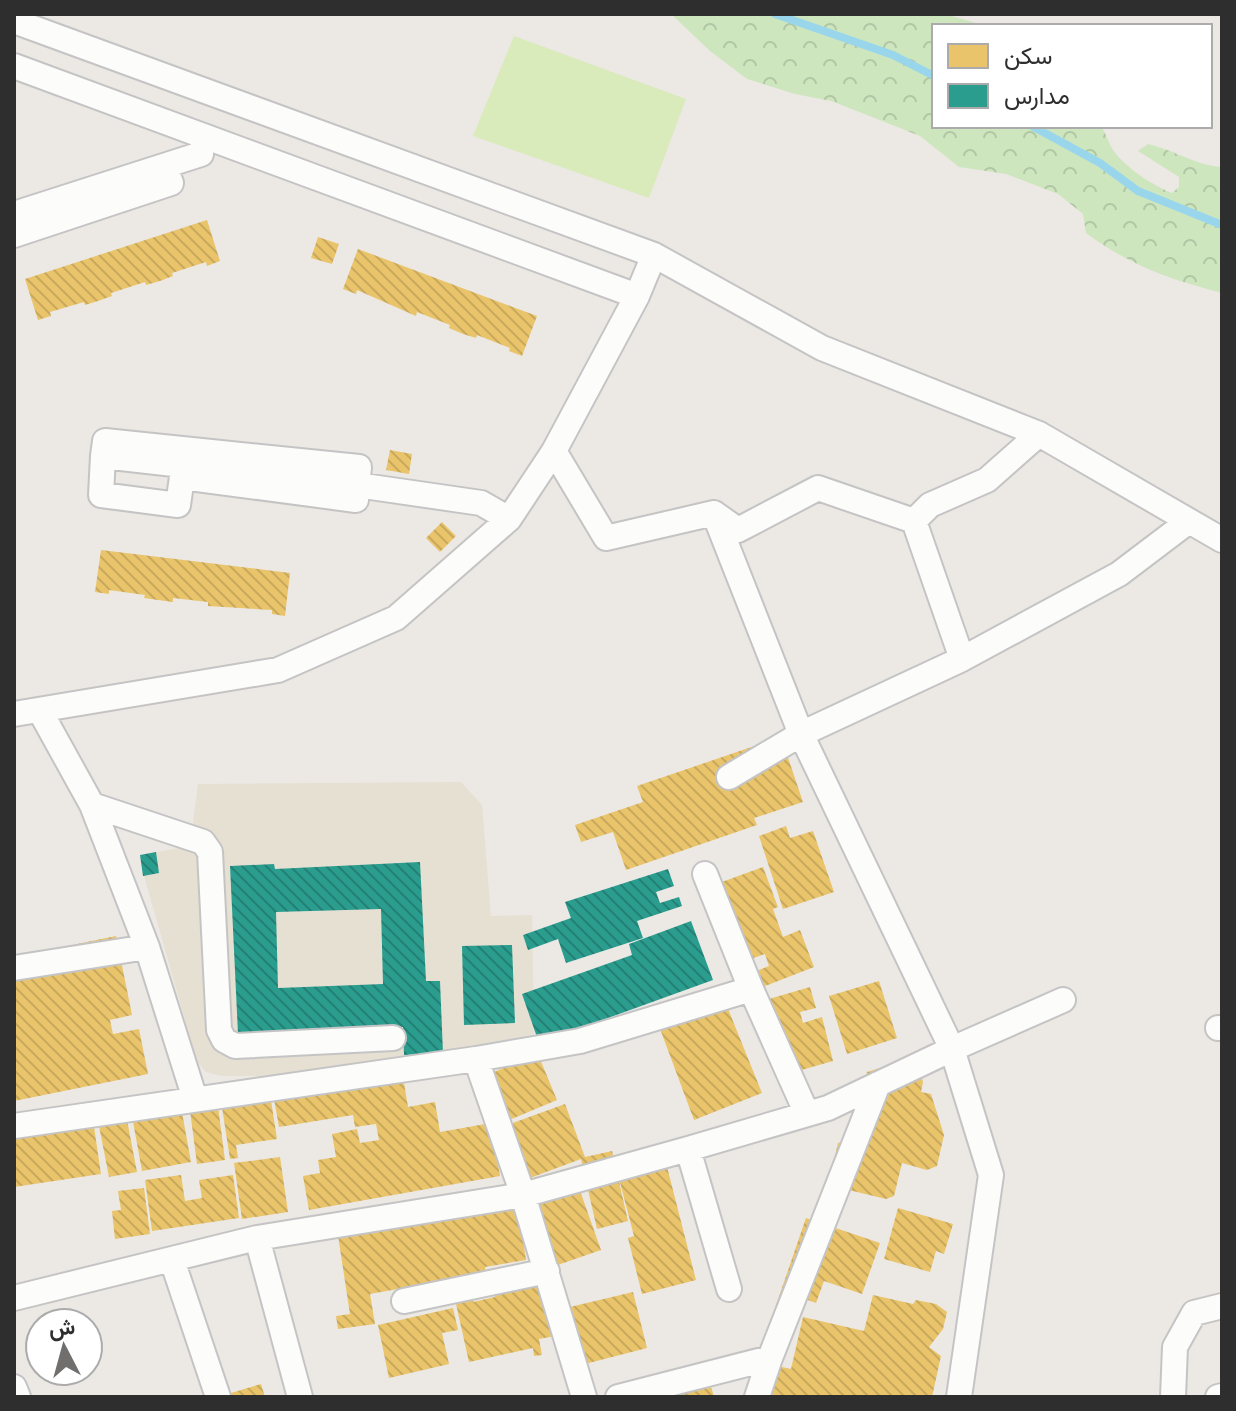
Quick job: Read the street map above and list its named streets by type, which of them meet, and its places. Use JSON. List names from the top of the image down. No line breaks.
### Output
{"legend":["سكن","مدارس"],"north":"top"}
